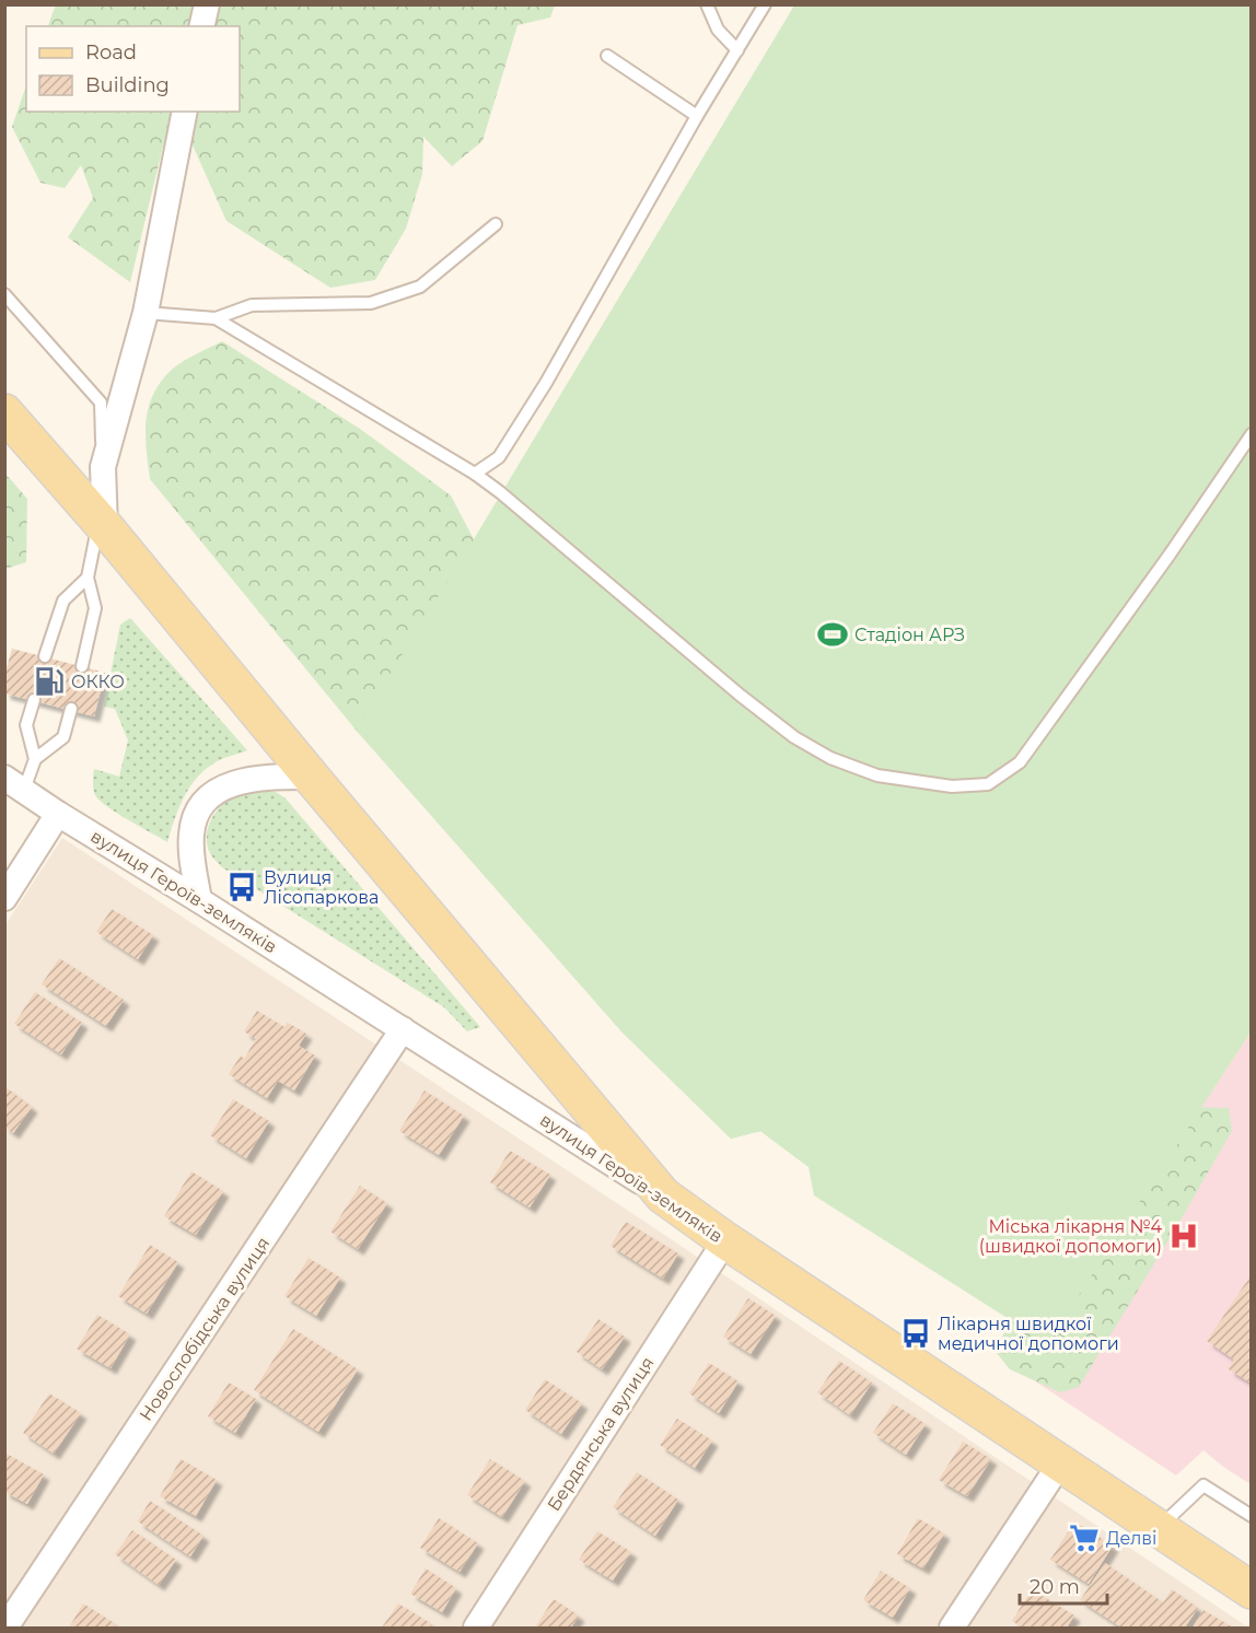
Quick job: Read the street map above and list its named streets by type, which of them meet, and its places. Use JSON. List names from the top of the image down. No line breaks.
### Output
{"streets":{"main road":["вулиця Героїв-земляків"],"street":["Новослобідська вулиця","Бердянська вулиця"]},"crossings":[["вулиця Героїв-земляків","Новослобідська вулиця"],["вулиця Героїв-земляків","Бердянська вулиця"]],"places":{"sports":["Стадіон АРЗ"],"fuel station":["ОККО"],"bus stop":["Вулиця Лісопаркова","Лікарня швидкої медичної допомоги"],"hospital":["Міська лікарня №4 (швидкої допомоги)"],"supermarket":["Делві"]},"legend":["Road","Building"],"scale_bar":"20 m"}
